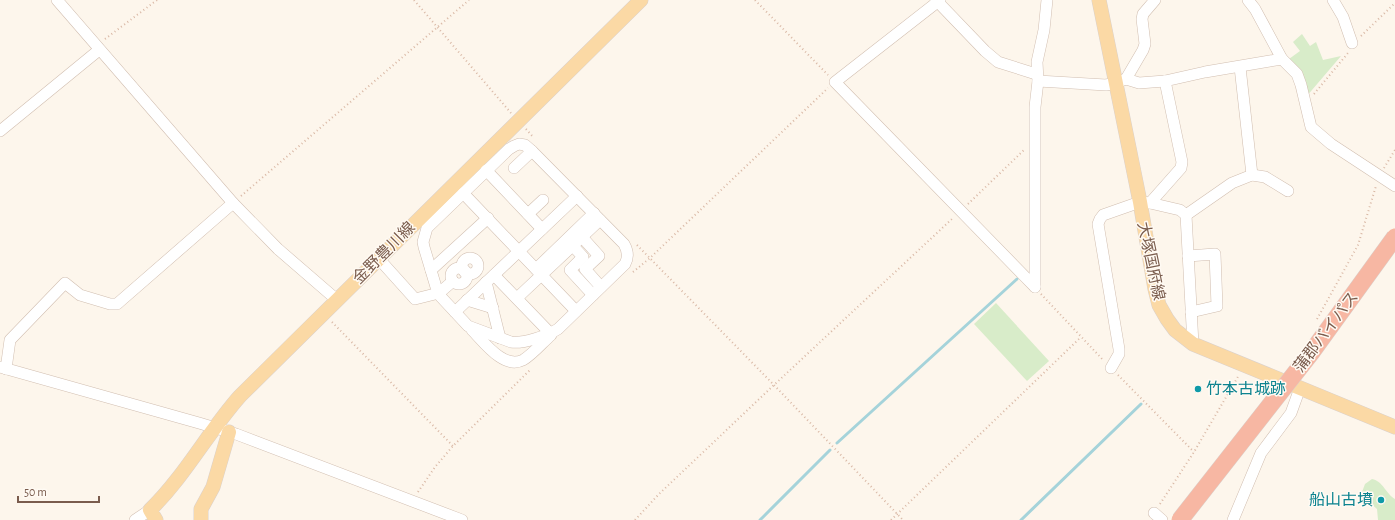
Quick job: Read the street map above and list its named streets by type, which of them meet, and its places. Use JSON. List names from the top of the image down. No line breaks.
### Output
{"streets":{"highway":["蒲郡バイパス"],"main road":["金野豊川線","大塚国府線"]},"places":["竹本古城跡","船山古墳"],"scale_bar":"50 m"}
